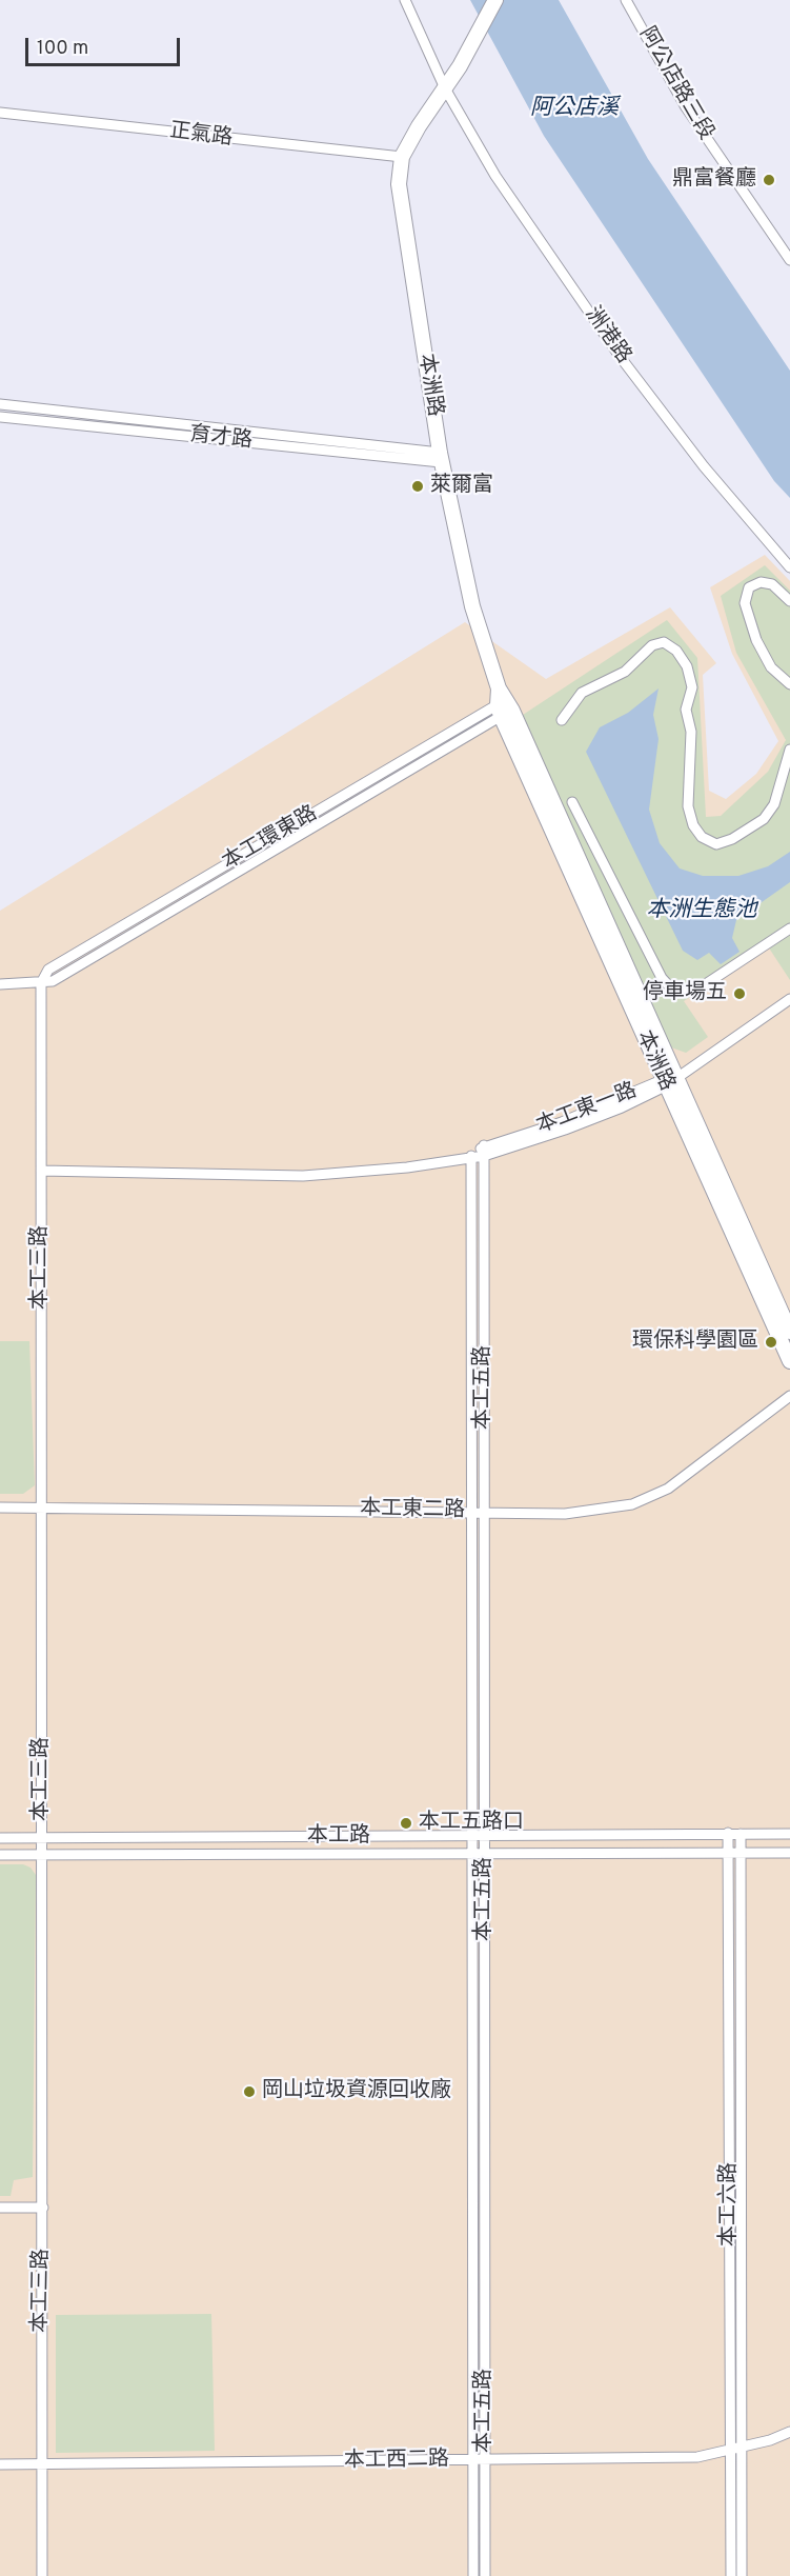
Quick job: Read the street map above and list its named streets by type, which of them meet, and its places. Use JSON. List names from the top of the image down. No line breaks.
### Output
{"streets":{"main road":["本洲路"],"street":["阿公店路三段","正氣路","洲港路","育才路","本工環東路","本工東一路","本工三路","本工五路","本工東二路","本工路","本工六路","本工西二路"]},"crossings":[["正氣路","本洲路"],["洲港路","本洲路"],["本洲路","育才路"],["本洲路","本工環東路"],["本洲路","本工東一路"],["本工環東路","本工三路"],["本工東一路","本工三路"],["本工東一路","本工五路"],["本工三路","本工東二路"],["本工三路","本工路"],["本工三路","本工西二路"],["本工五路","本工東二路"],["本工五路","本工路"],["本工五路","本工西二路"],["本工路","本工六路"],["本工六路","本工西二路"]],"water":["阿公店溪","本洲生態池"],"places":["鼎富餐廳","萊爾富","停車場五","環保科學園區","本工五路口","岡山垃圾資源回收廠"],"scale_bar":"100 m"}
